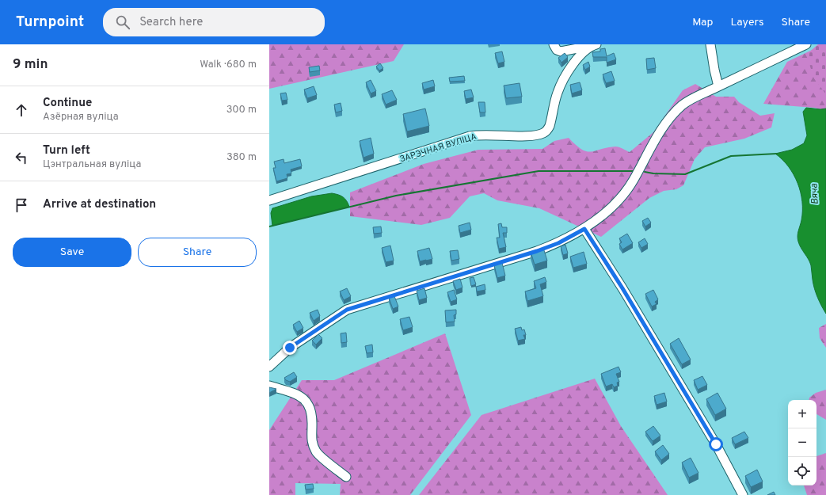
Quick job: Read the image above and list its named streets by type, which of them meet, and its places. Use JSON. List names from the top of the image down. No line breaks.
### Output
{"streets":{"street":["ЗАРЭЧНАЯ ВУЛІЦА"]},"water":["Вяча"],"page":{"header":"Turnpoint","search":"Search here","nav":["Map","Layers","Share"],"heading":["9 min","Walk · 680 m"],"list":[["Continue","Азёрная вуліца","300 m"],["Turn left","Цэнтральная вуліца","380 m"],"Arrive at destination"],"buttons":["Save","Share"],"map_buttons":["+","−"]}}
